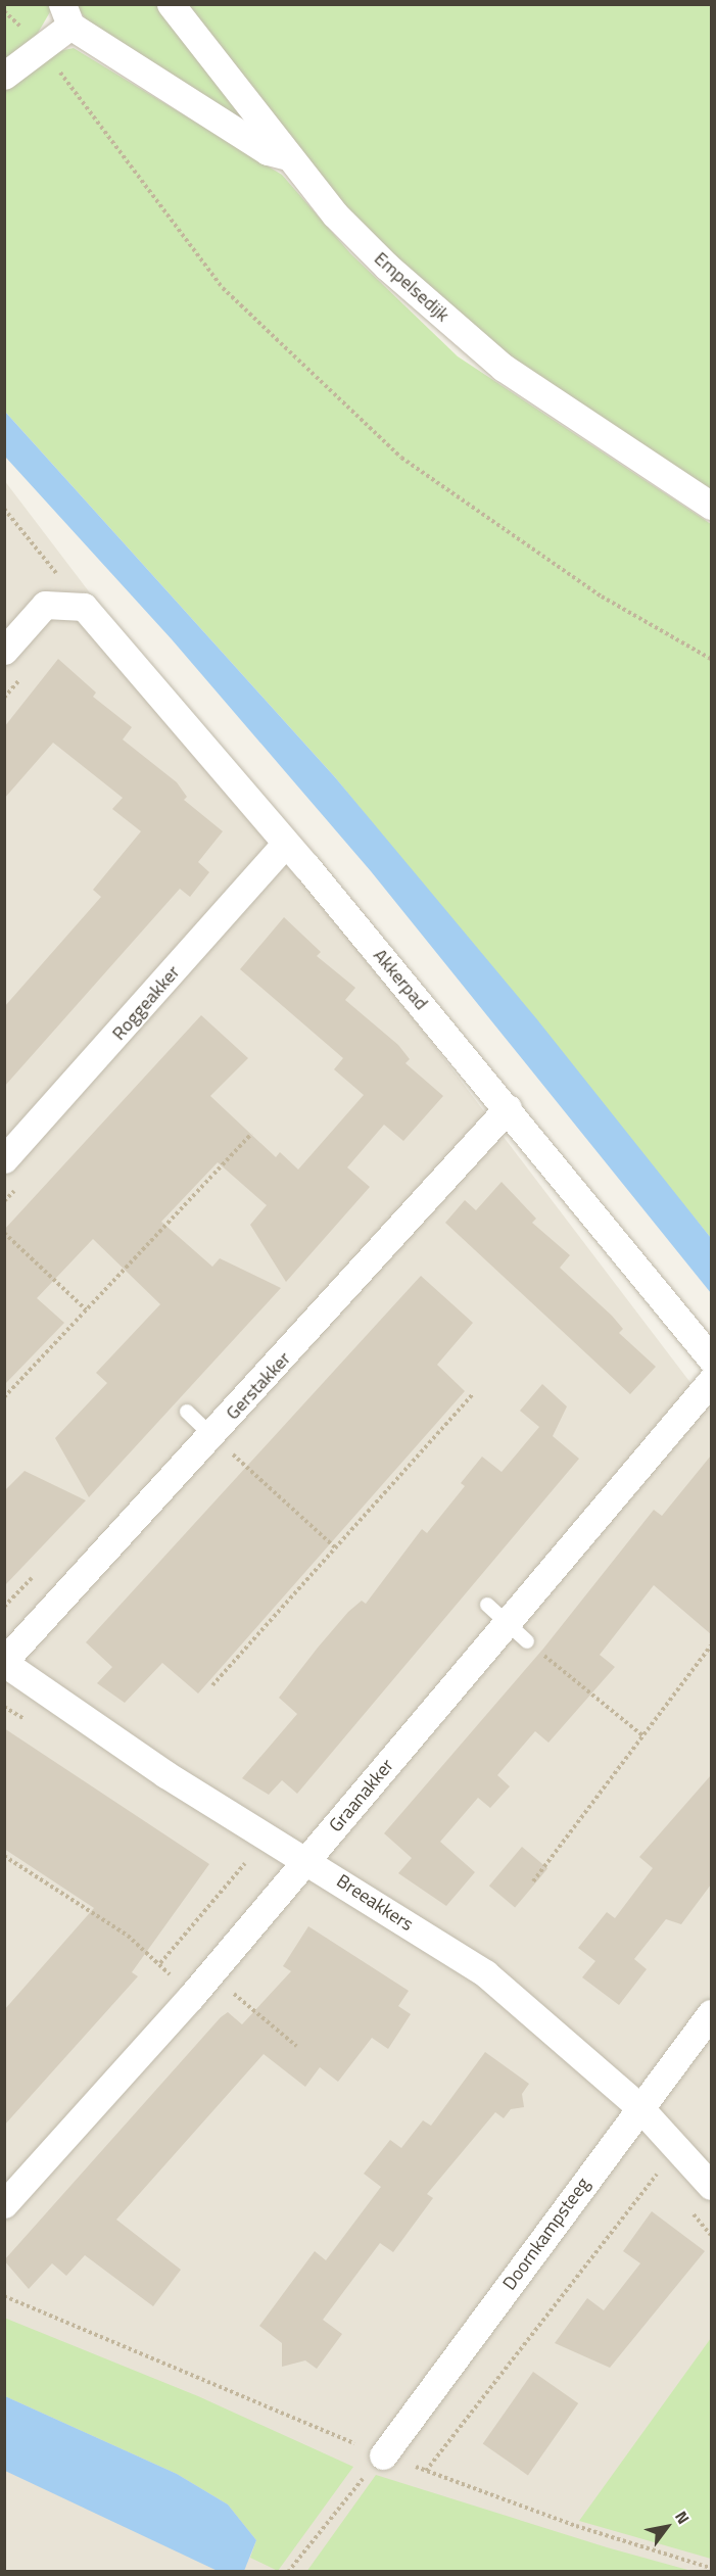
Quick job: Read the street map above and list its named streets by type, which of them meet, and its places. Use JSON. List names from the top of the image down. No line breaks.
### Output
{"streets":{"street":["Empelsedijk","Akkerpad","Roggeakker","Gerstakker","Graanakker","Breeakkers","Doornkampsteeg"]},"crossings":[["Akkerpad","Roggeakker"],["Akkerpad","Gerstakker"],["Gerstakker","Breeakkers"],["Graanakker","Breeakkers"],["Breeakkers","Doornkampsteeg"]],"north":"top right"}
